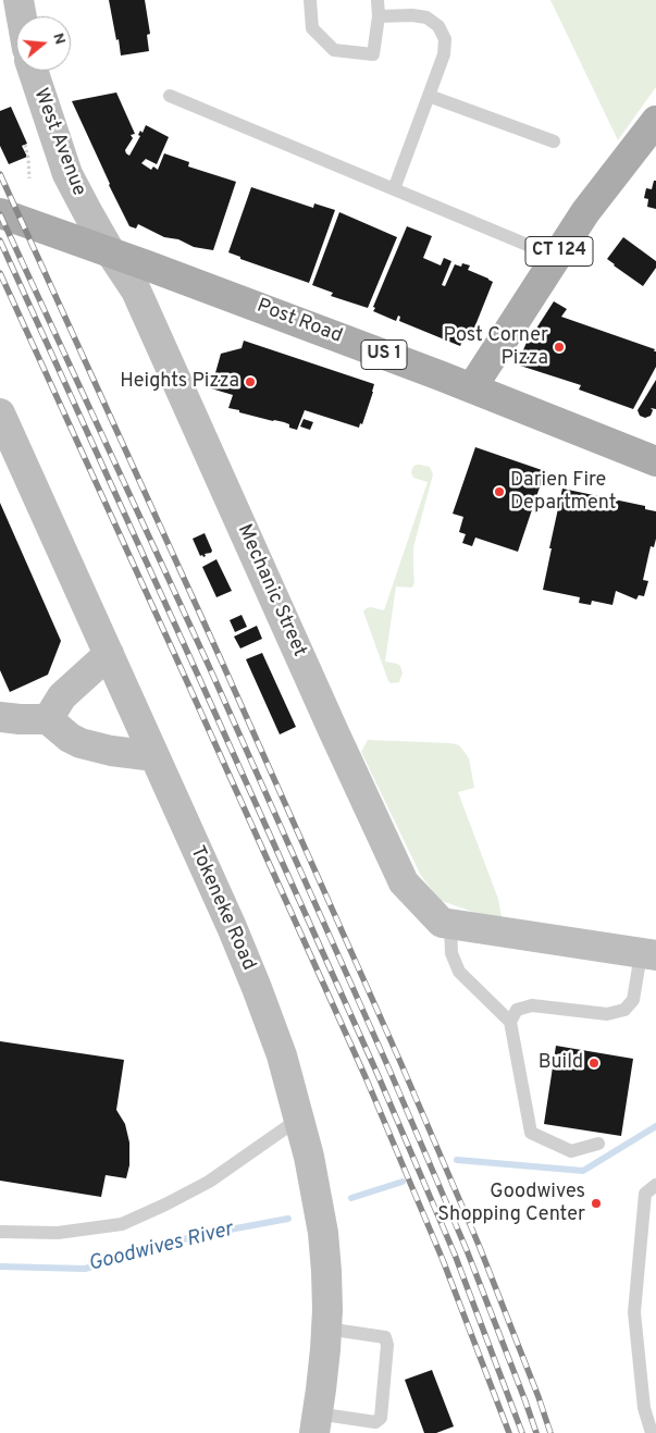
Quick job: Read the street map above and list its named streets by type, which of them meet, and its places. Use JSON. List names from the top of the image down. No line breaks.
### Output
{"streets":{"main road":["West Avenue","CT 124","Post Road","US 1","Mechanic Street","Tokeneke Road"]},"crossings":[["West Avenue","Post Road"],["West Avenue","Mechanic Street"],["CT 124","Post Road"],["Post Road","Mechanic Street"]],"water":["Goodwives River"],"places":["Post Corner Pizza","Heights Pizza","Darien Fire Department","Build","Goodwives Shopping Center"],"north":"right"}
